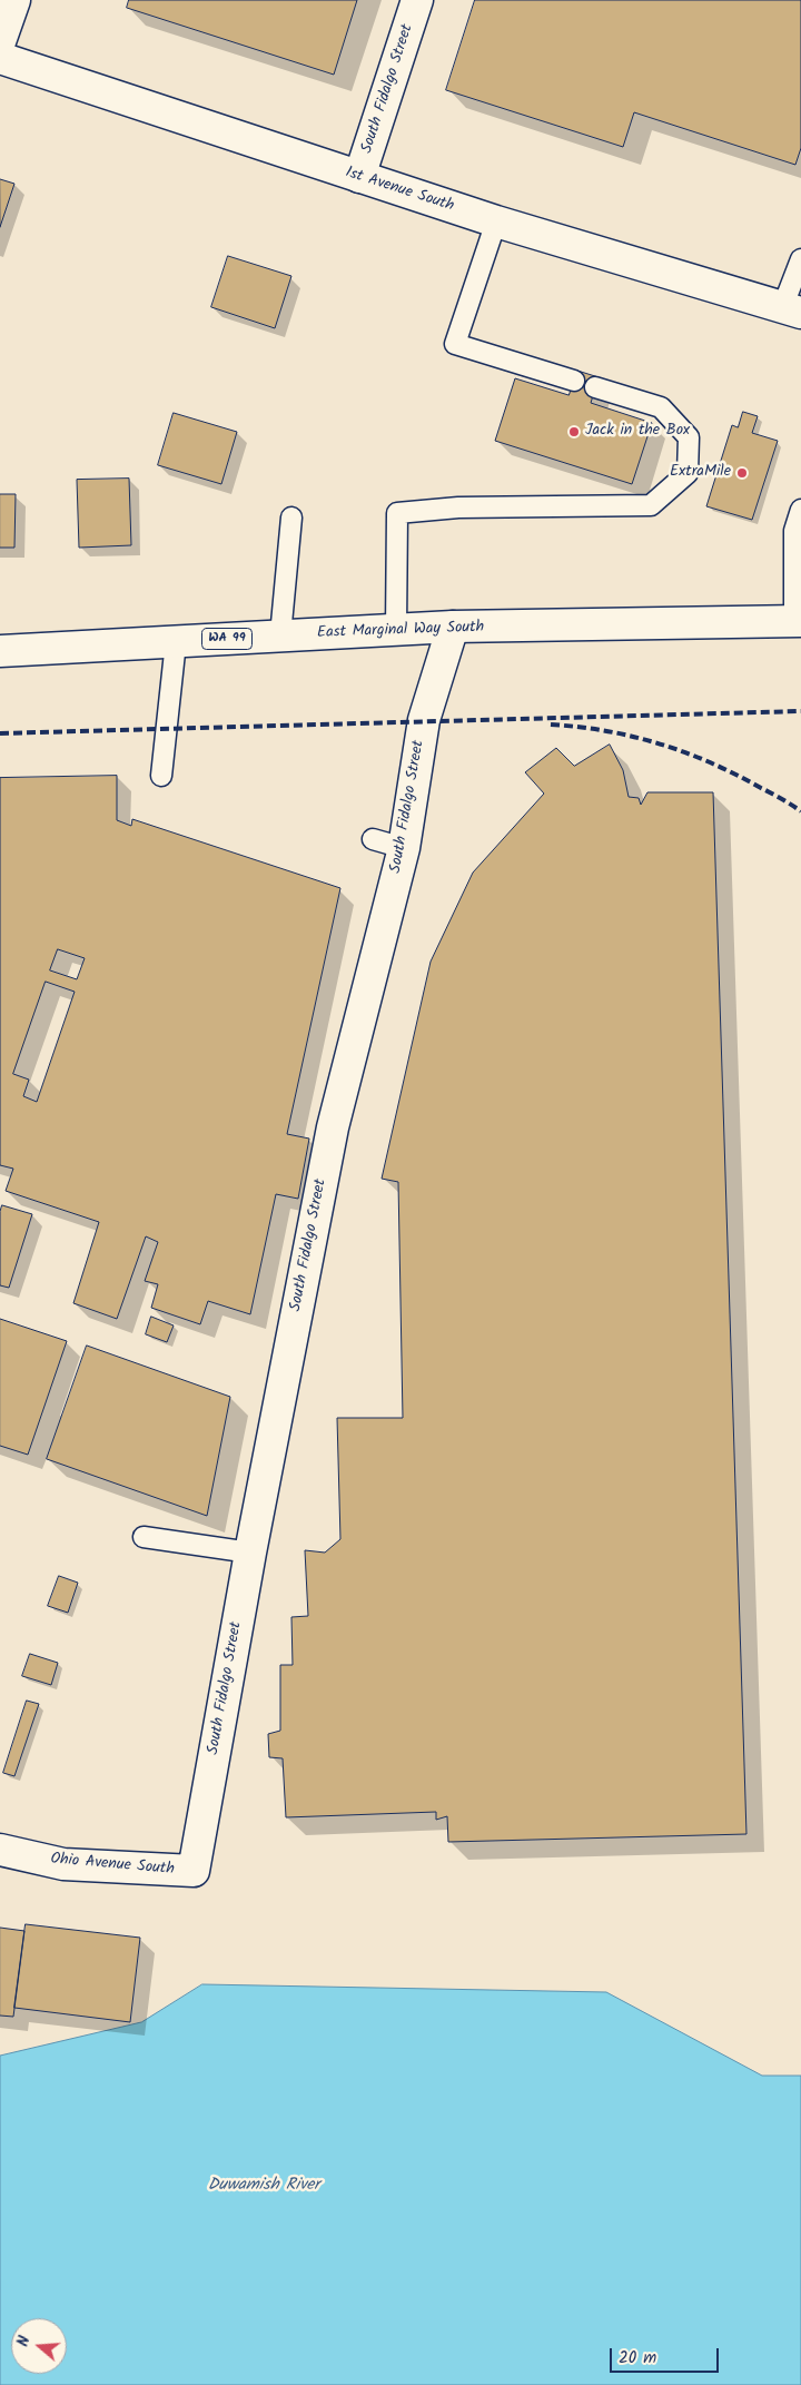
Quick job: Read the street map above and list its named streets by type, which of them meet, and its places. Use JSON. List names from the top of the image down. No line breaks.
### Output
{"streets":{"main road":["South Fidalgo Street","1st Avenue South","East Marginal Way South","WA 99","Ohio Avenue South"]},"crossings":[["South Fidalgo Street","1st Avenue South"],["South Fidalgo Street","East Marginal Way South"],["South Fidalgo Street","Ohio Avenue South"]],"water":["Duwamish River"],"places":["Jack in the Box","ExtraMile"],"scale_bar":"20 m","north":"left"}
